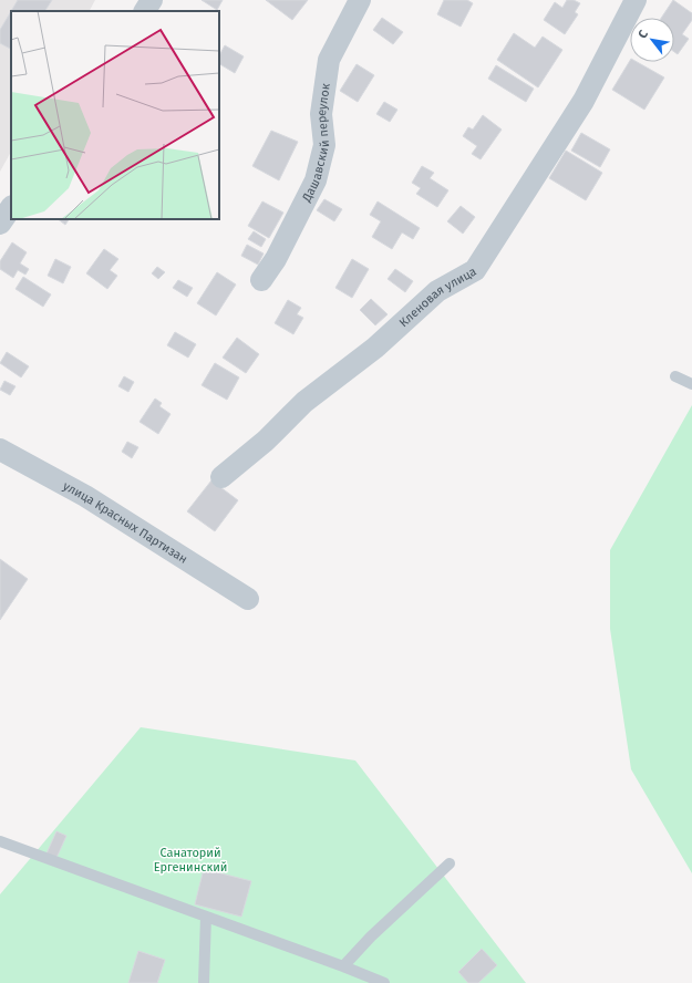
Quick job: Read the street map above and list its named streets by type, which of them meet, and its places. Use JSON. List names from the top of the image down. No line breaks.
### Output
{"streets":{"street":["Дашавский переулок","Кленовая улица","улица Красных Партизан"]},"parks":["Санаторий Ергенинский"],"north":"top left"}
